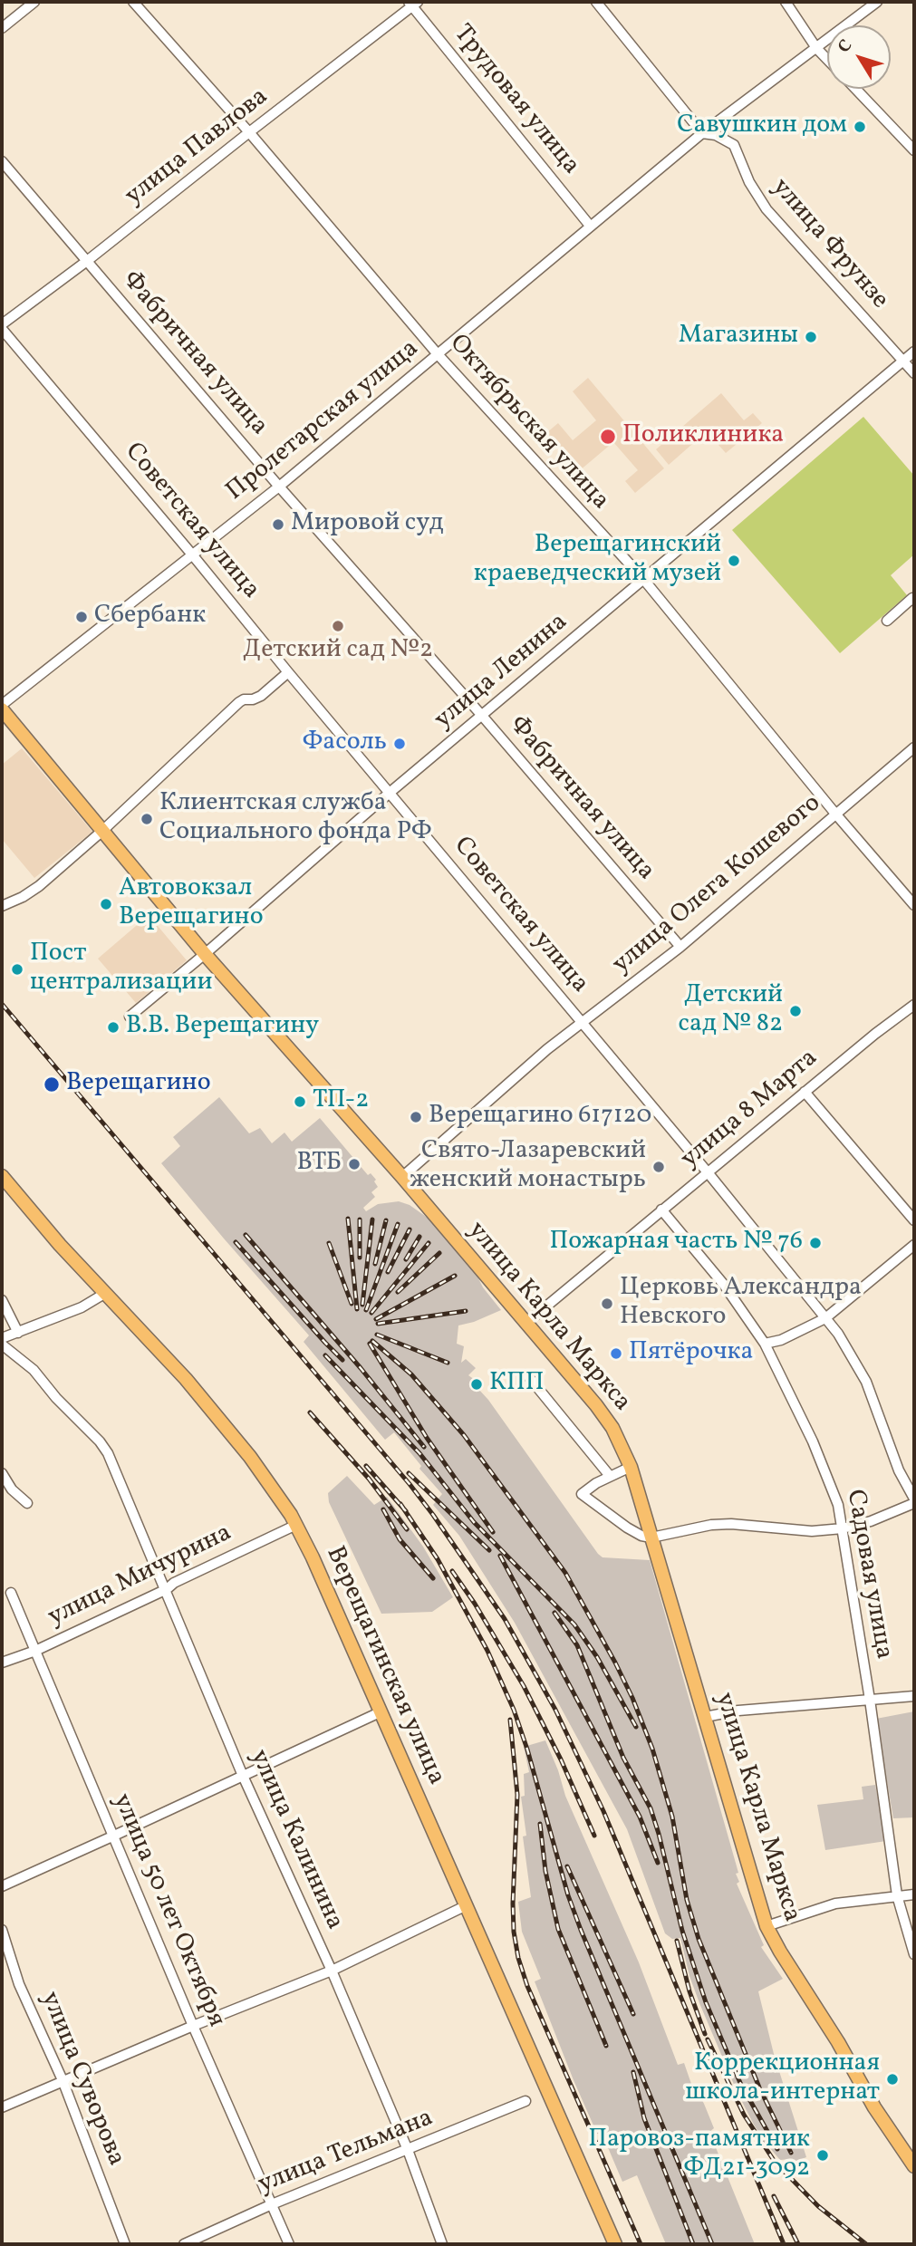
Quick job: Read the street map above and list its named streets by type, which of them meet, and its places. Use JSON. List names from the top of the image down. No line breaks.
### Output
{"streets":{"main road":["улица Карла Маркса","Верещагинская улица"],"street":["Трудовая улица","улица Павлова","улица Фрунзе","Фабричная улица","Пролетарская улица","Октябрьская улица","Советская улица","улица Ленина","улица Олега Кошевого","улица 8 Марта","Садовая улица","улица Мичурина","улица Калинина","улица 50 лет Октября","улица Суворова","улица Тельмана"]},"crossings":[["Трудовая улица","улица Павлова"],["Трудовая улица","Пролетарская улица"],["улица Павлова","Фабричная улица"],["улица Павлова","Октябрьская улица"],["улица Павлова","Советская улица"],["улица Фрунзе","Пролетарская улица"],["улица Фрунзе","улица Ленина"],["Фабричная улица","Пролетарская улица"],["Фабричная улица","улица Ленина"],["Фабричная улица","улица Олега Кошевого"],["Пролетарская улица","Октябрьская улица"],["Пролетарская улица","Советская улица"],["Октябрьская улица","улица Ленина"],["Октябрьская улица","улица Олега Кошевого"],["Советская улица","улица Ленина"],["Советская улица","улица Олега Кошевого"],["Советская улица","улица 8 Марта"],["улица Ленина","улица Карла Маркса"],["улица Олега Кошевого","улица Карла Маркса"],["улица 8 Марта","улица Карла Маркса"],["улица 8 Марта","Садовая улица"],["улица Мичурина","Верещагинская улица"],["улица Мичурина","улица Калинина"],["улица Мичурина","улица 50 лет Октября"],["улица Калинина","улица Тельмана"],["улица 50 лет Октября","улица Тельмана"]],"places":["Савушкин дом","Магазины","Поликлиника","Мировой суд","Верещагинский краеведческий музей","Сбербанк","Детский сад №2","Фасоль","Клиентская служба Социального фонда РФ","Автовокзал Верещагино","Пост централизации","Детский сад № 82","В.В. Верещагину","Верещагино","ТП-2","Верещагино 617120","ВТБ","Свято-Лазаревский женский монастырь","Пожарная часть № 76","Церковь Александра Невского","Пятёрочка","КПП","Коррекционная школа-интернат","Паровоз-памятник ФД21-3092"],"north":"top left"}
